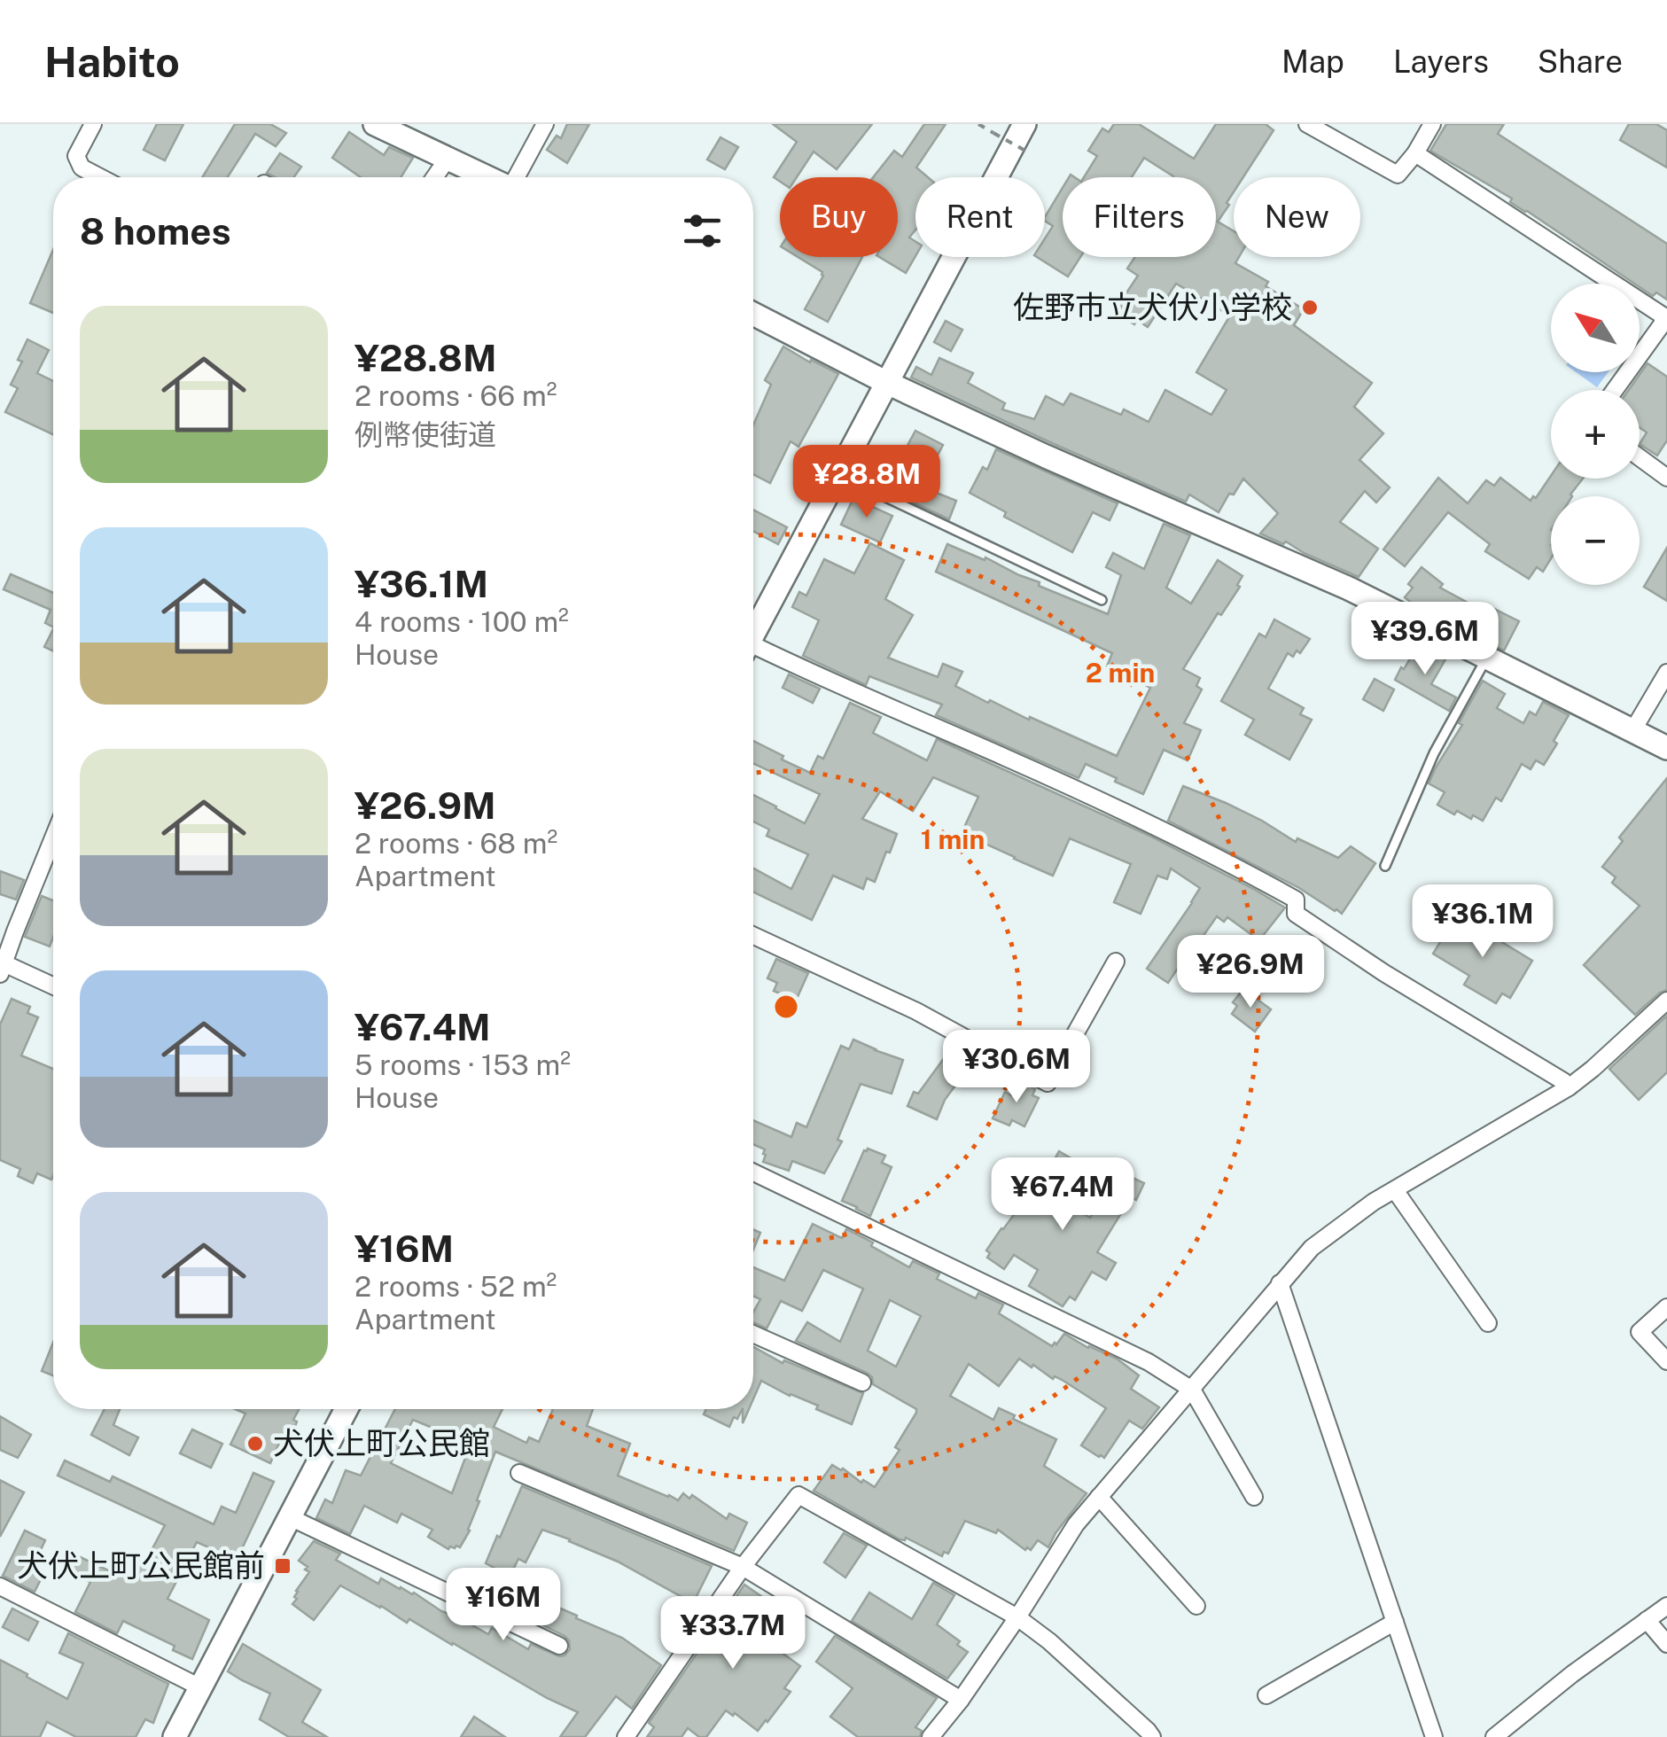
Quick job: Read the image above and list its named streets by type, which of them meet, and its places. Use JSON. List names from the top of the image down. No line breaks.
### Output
{"places":{"other":["佐野市立犬伏小学校","犬伏上町公民館"],"transit":["犬伏上町公民館前"]},"north":"top left","page":{"header":"Habito","nav":["Map","Layers","Share"],"chip":["Buy","Rent","Filters","New"],"heading":"8 homes","map_buttons":["+","−"],"list":[{"name":"¥28.8M","note":"2 rooms · 66 m² · 例幣使街道"},{"name":"¥36.1M","note":"4 rooms · 100 m² · House"},{"name":"¥26.9M","note":"2 rooms · 68 m² · Apartment"},{"name":"¥67.4M","note":"5 rooms · 153 m² · House"},{"name":"¥16M","note":"2 rooms · 52 m² · Apartment"}],"price":["¥28.8M","¥39.6M","¥36.1M","¥26.9M","¥30.6M","¥67.4M","¥16M","¥33.7M"]},"rings":["2 min","1 min"]}
